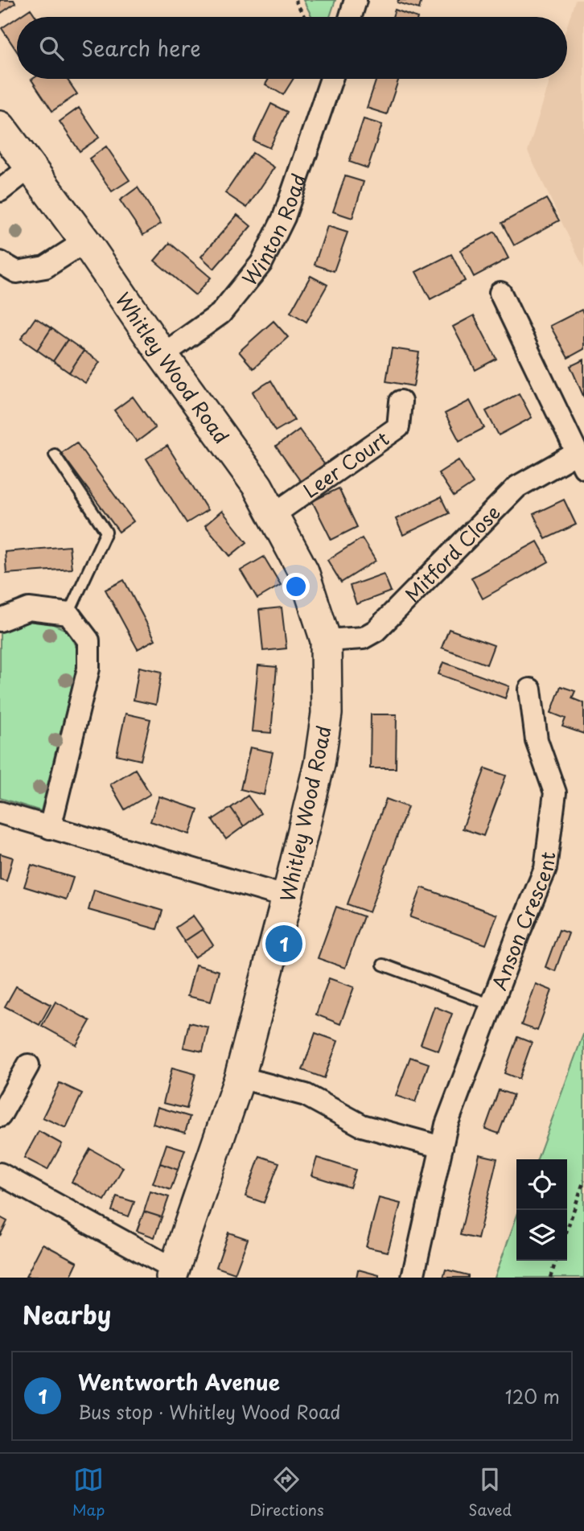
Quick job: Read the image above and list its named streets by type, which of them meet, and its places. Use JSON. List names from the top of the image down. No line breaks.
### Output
{"streets":{"street":["Winton Road","Whitley Wood Road","Leer Court","Mitford Close","Anson Crescent"]},"crossings":[["Winton Road","Whitley Wood Road"],["Whitley Wood Road","Leer Court"],["Whitley Wood Road","Mitford Close"]],"page":{"search":"Search here","pins":"1","heading":"Nearby","list":[{"mark":"1","name":"Wentworth Avenue","note":"Bus stop · Whitley Wood Road","value":"120 m"}],"nav":["Map","Directions","Saved"]}}
